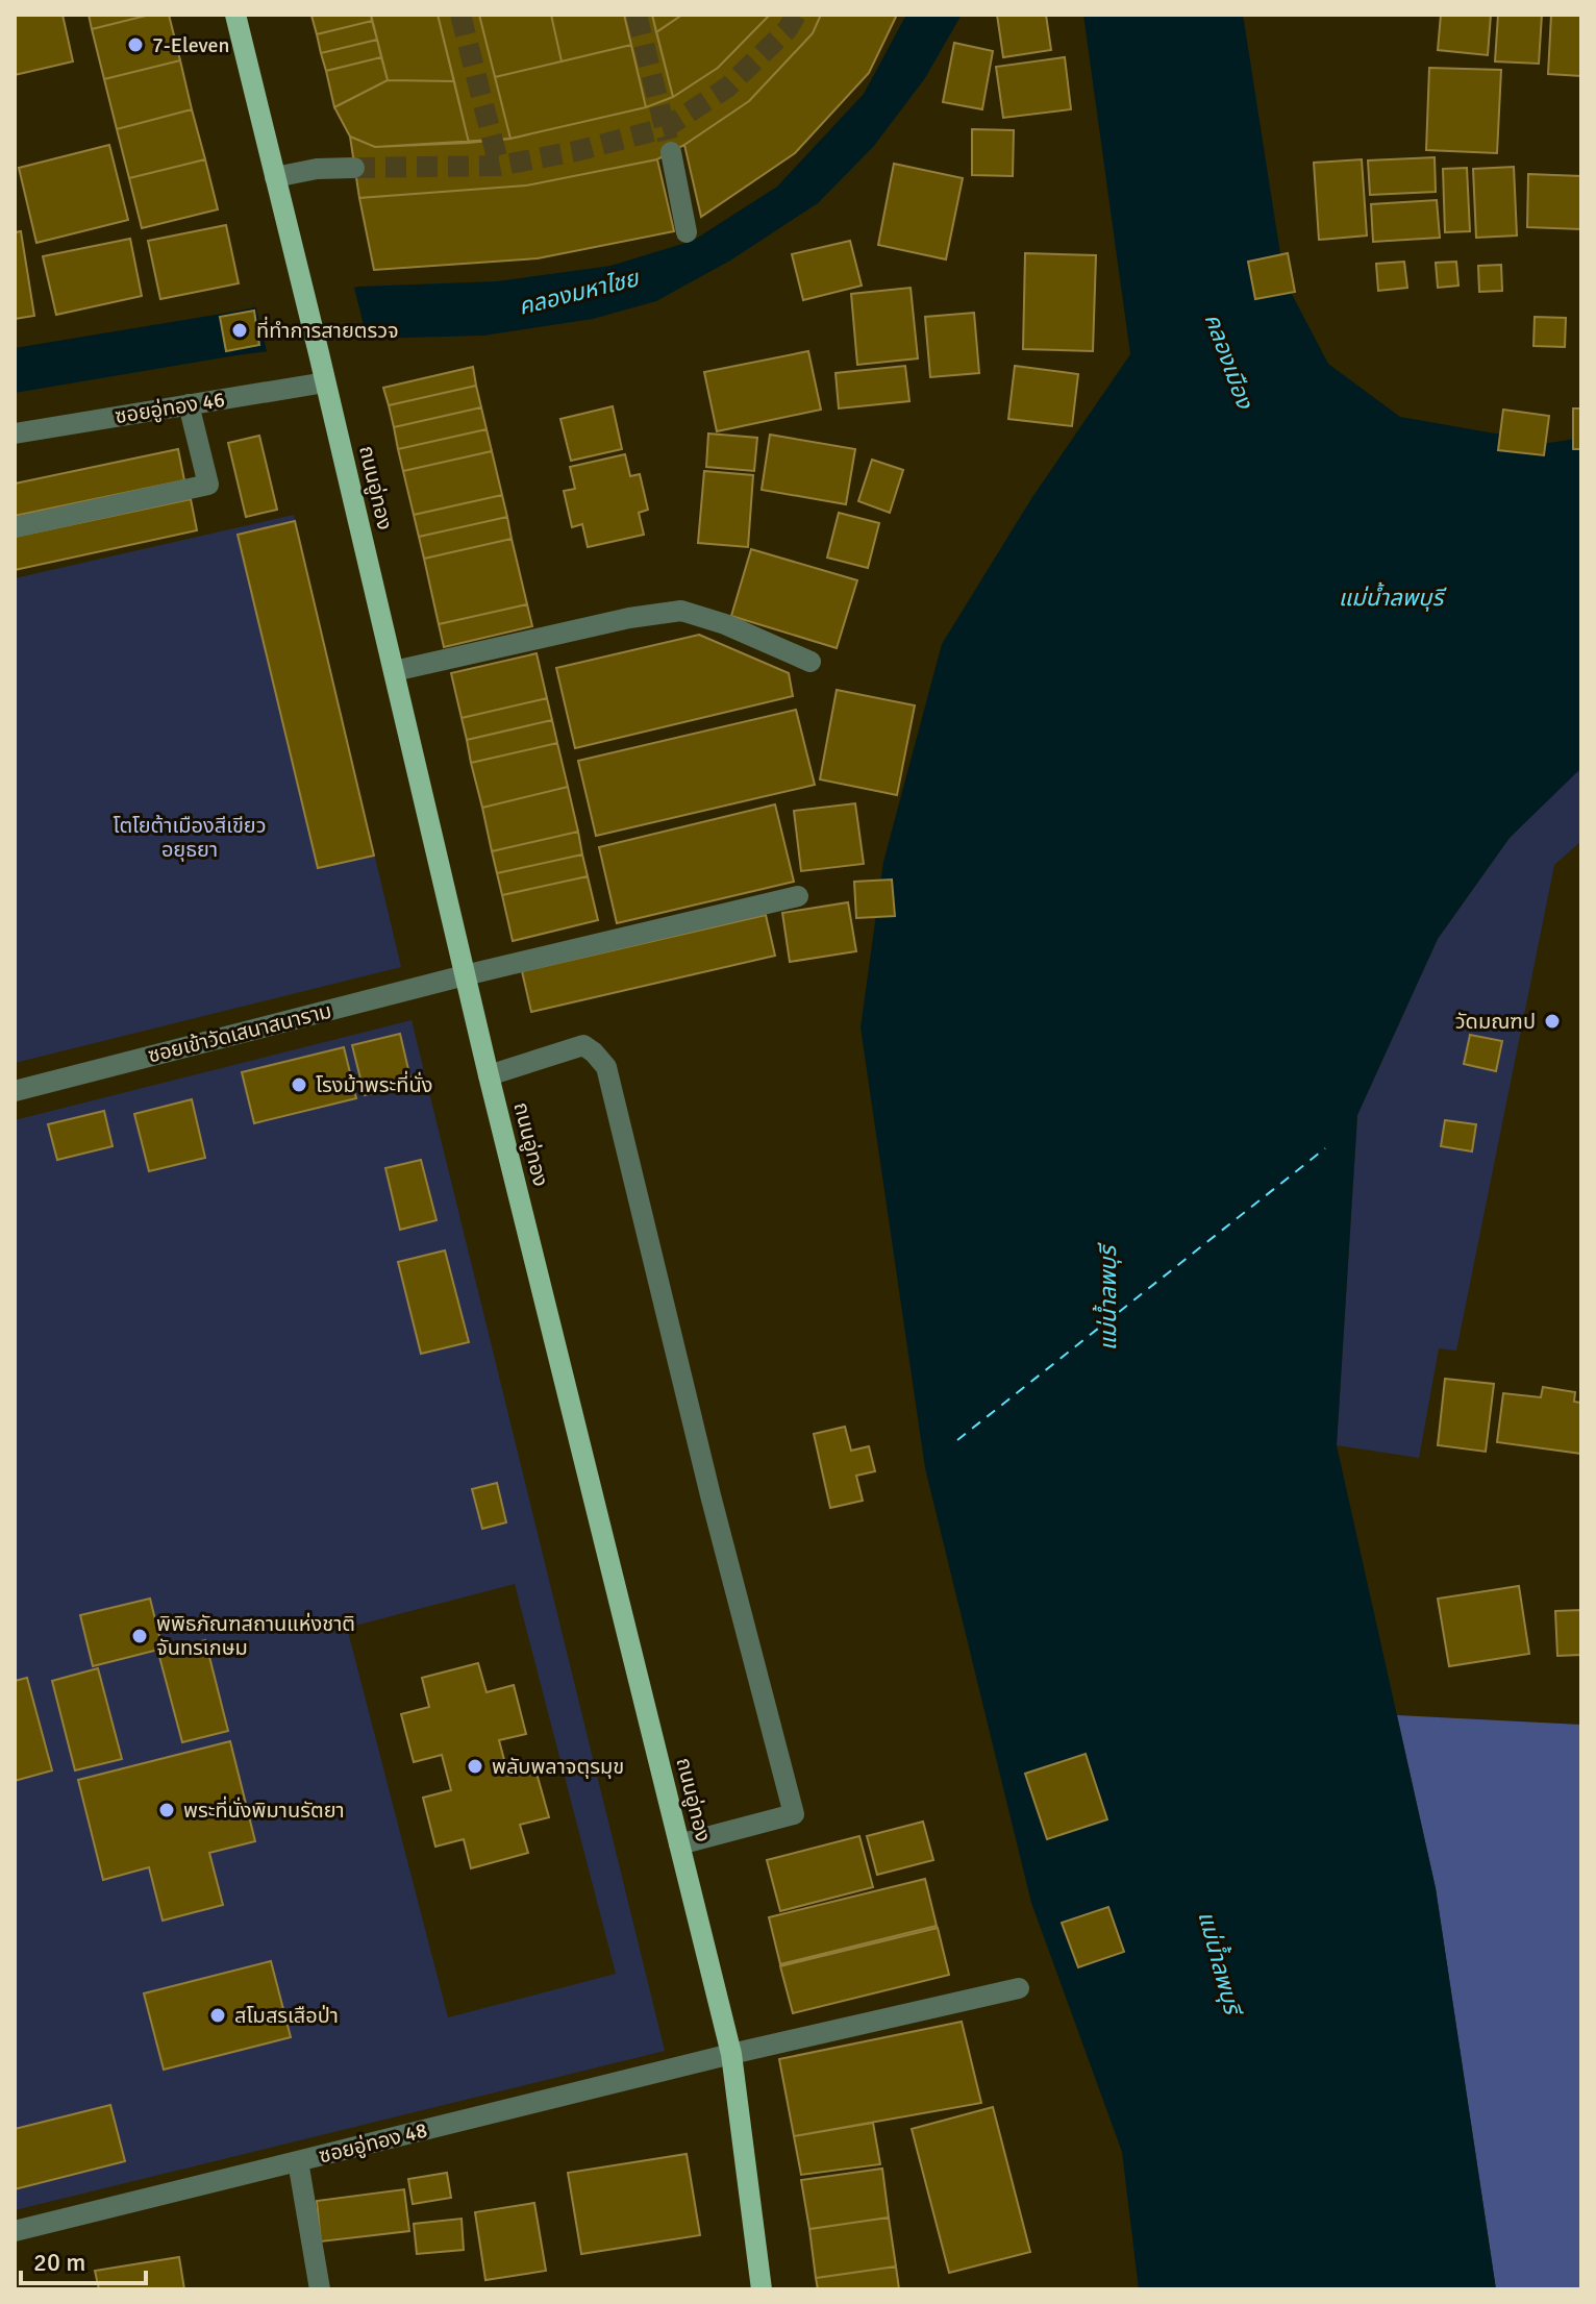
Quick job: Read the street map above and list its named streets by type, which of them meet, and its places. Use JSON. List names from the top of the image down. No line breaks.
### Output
{"streets":{"main road":["ถนนอู่ทอง"],"street":["ซอยอู่ทอง 46","ซอยเข้าวัดเสนาสนาราม","ซอยอู่ทอง 48"]},"crossings":[["ซอยอู่ทอง 46","ถนนอู่ทอง"],["ถนนอู่ทอง","ซอยเข้าวัดเสนาสนาราม"],["ถนนอู่ทอง","ซอยอู่ทอง 48"]],"water":["คลองมหาไชย","คลองเมือง","แม่น้ำลพบุรี"],"parks":["โตโยต้าเมืองสีเขียว อยุธยา"],"places":["7-Eleven","ที่ทำการสายตรวจ","วัดมณฑป","โรงม้าพระที่นั่ง","พิพิธภัณฑสถานแห่งชาติ จันทรเกษม","พลับพลาจตุรมุข","พระที่นั่งพิมานรัตยา","สโมสรเสือป่า"],"scale_bar":"20 m"}
